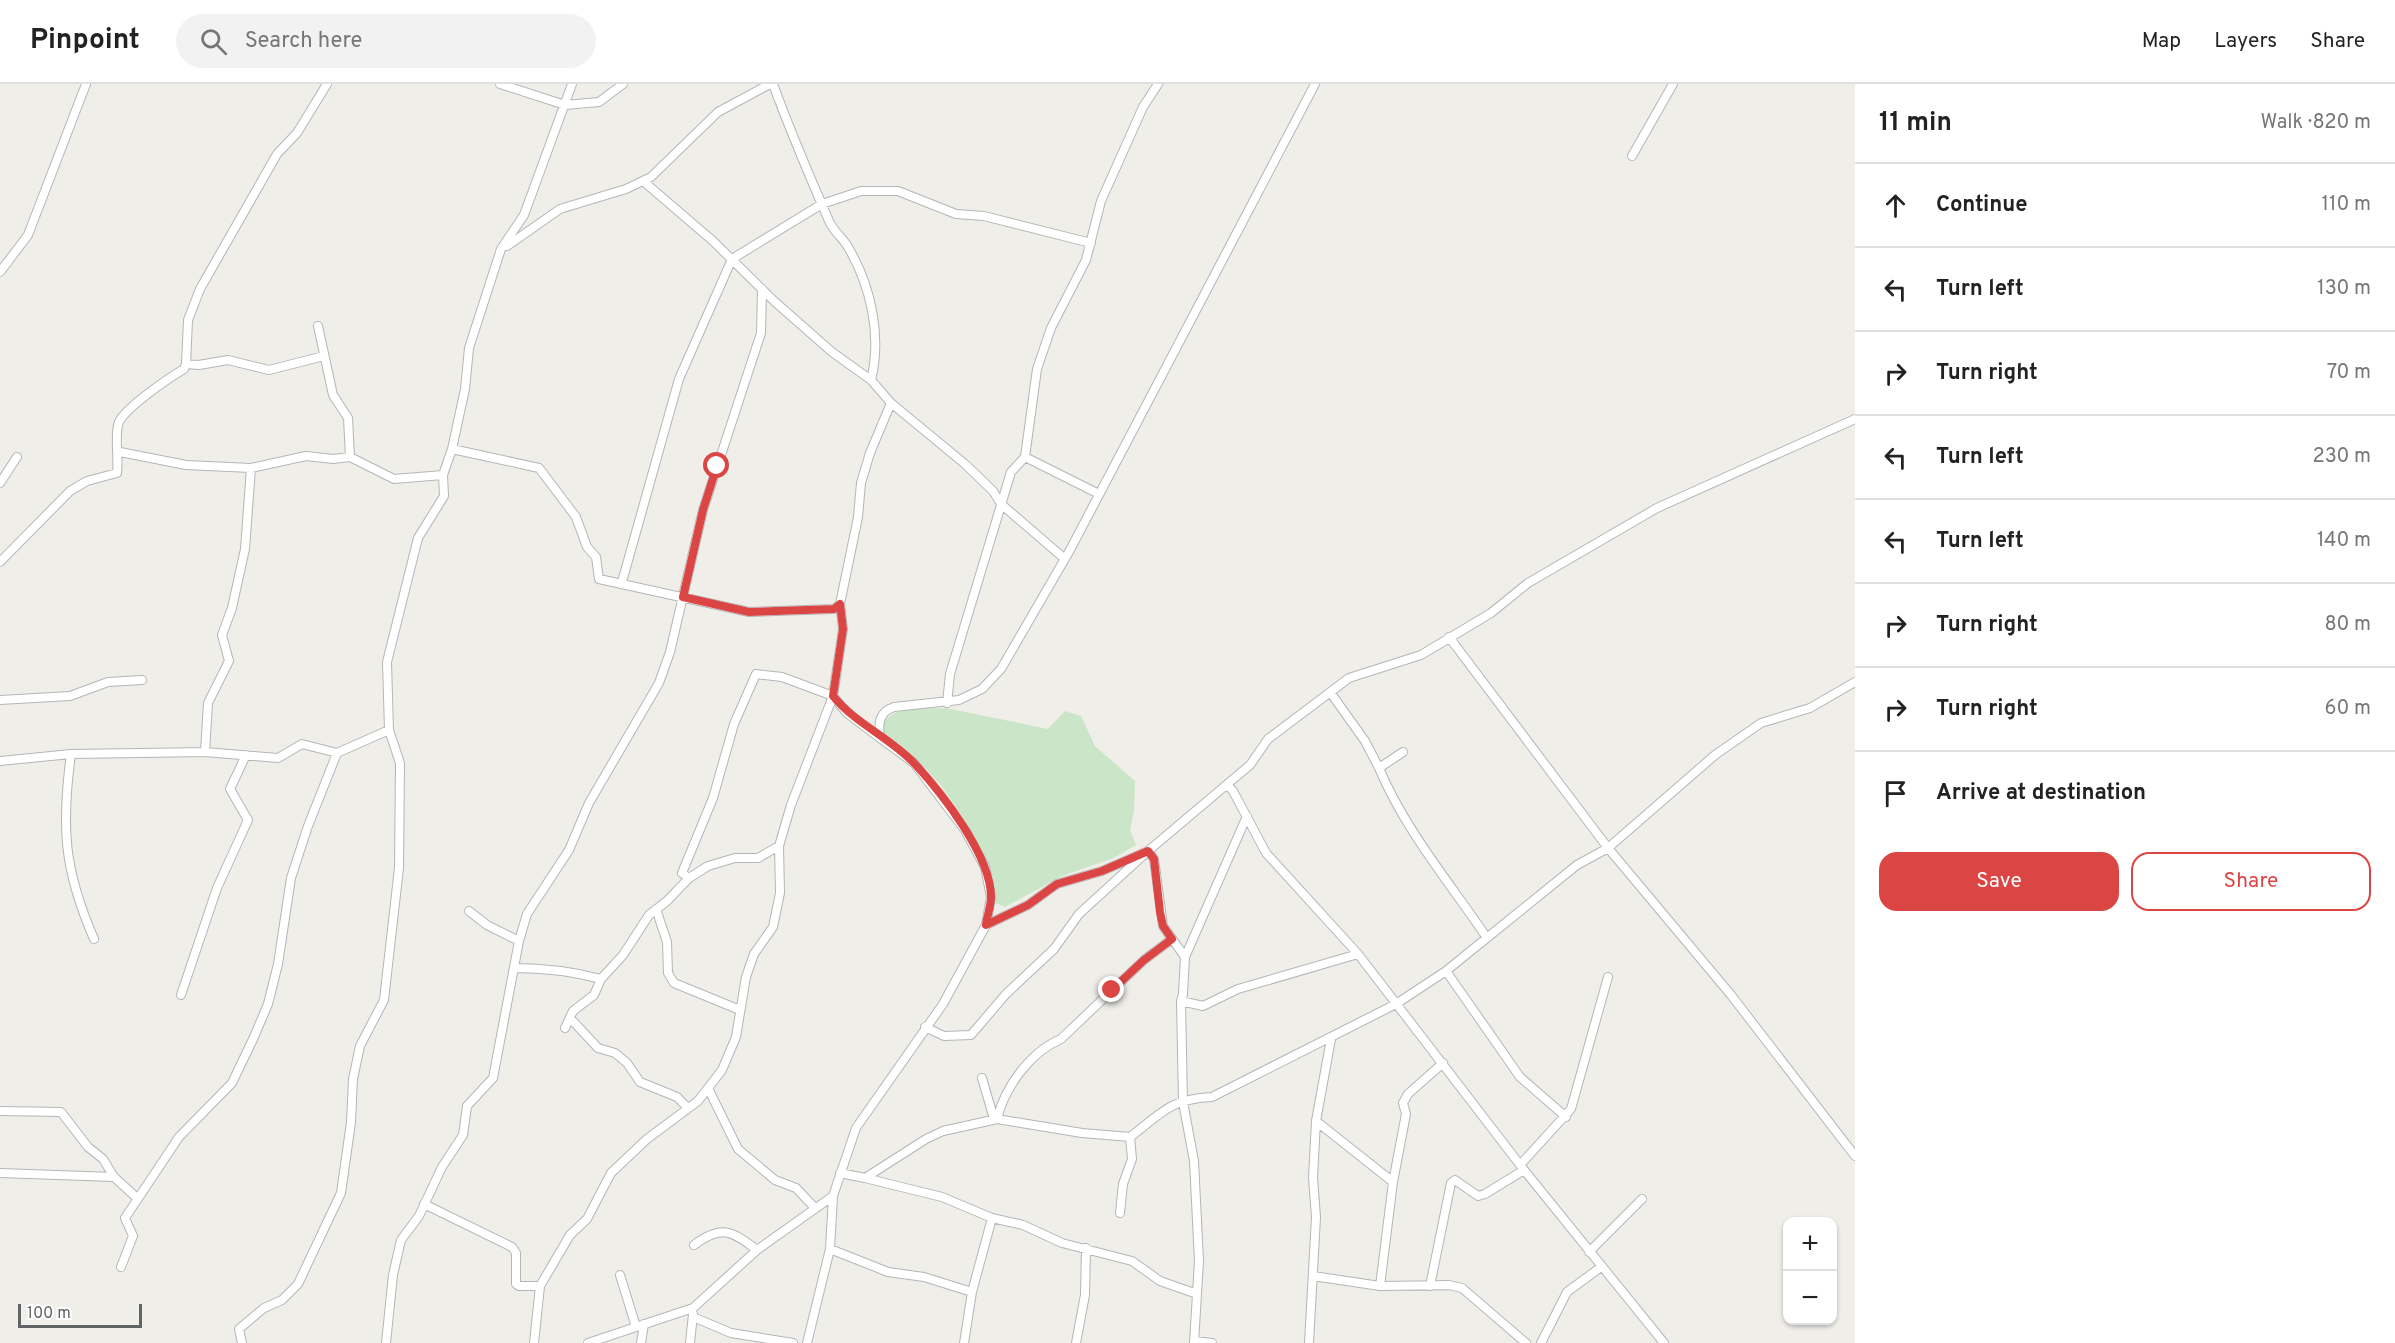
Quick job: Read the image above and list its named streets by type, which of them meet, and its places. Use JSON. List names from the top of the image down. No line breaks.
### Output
{"scale_bar":"100 m","page":{"header":"Pinpoint","search":"Search here","nav":["Map","Layers","Share"],"heading":["11 min","Walk · 820 m"],"list":[["Continue","110 m"],["Turn left","130 m"],["Turn right","70 m"],["Turn left","230 m"],["Turn left","140 m"],["Turn right","80 m"],["Turn right","60 m"],"Arrive at destination"],"buttons":["Save","Share"],"map_buttons":["+","−"],"scale":"100 m"}}
